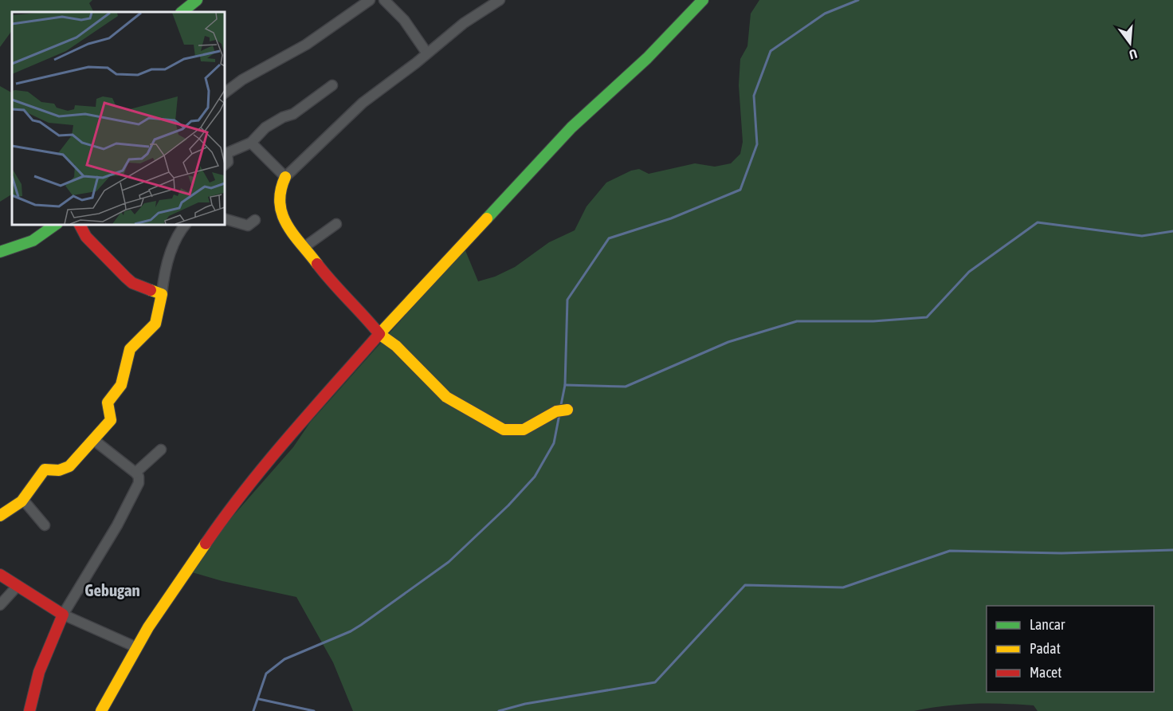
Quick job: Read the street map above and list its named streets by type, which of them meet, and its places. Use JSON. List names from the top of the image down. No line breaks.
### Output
{"districts":["Gebugan"],"legend":["Lancar","Padat","Macet"],"north":"bottom"}
